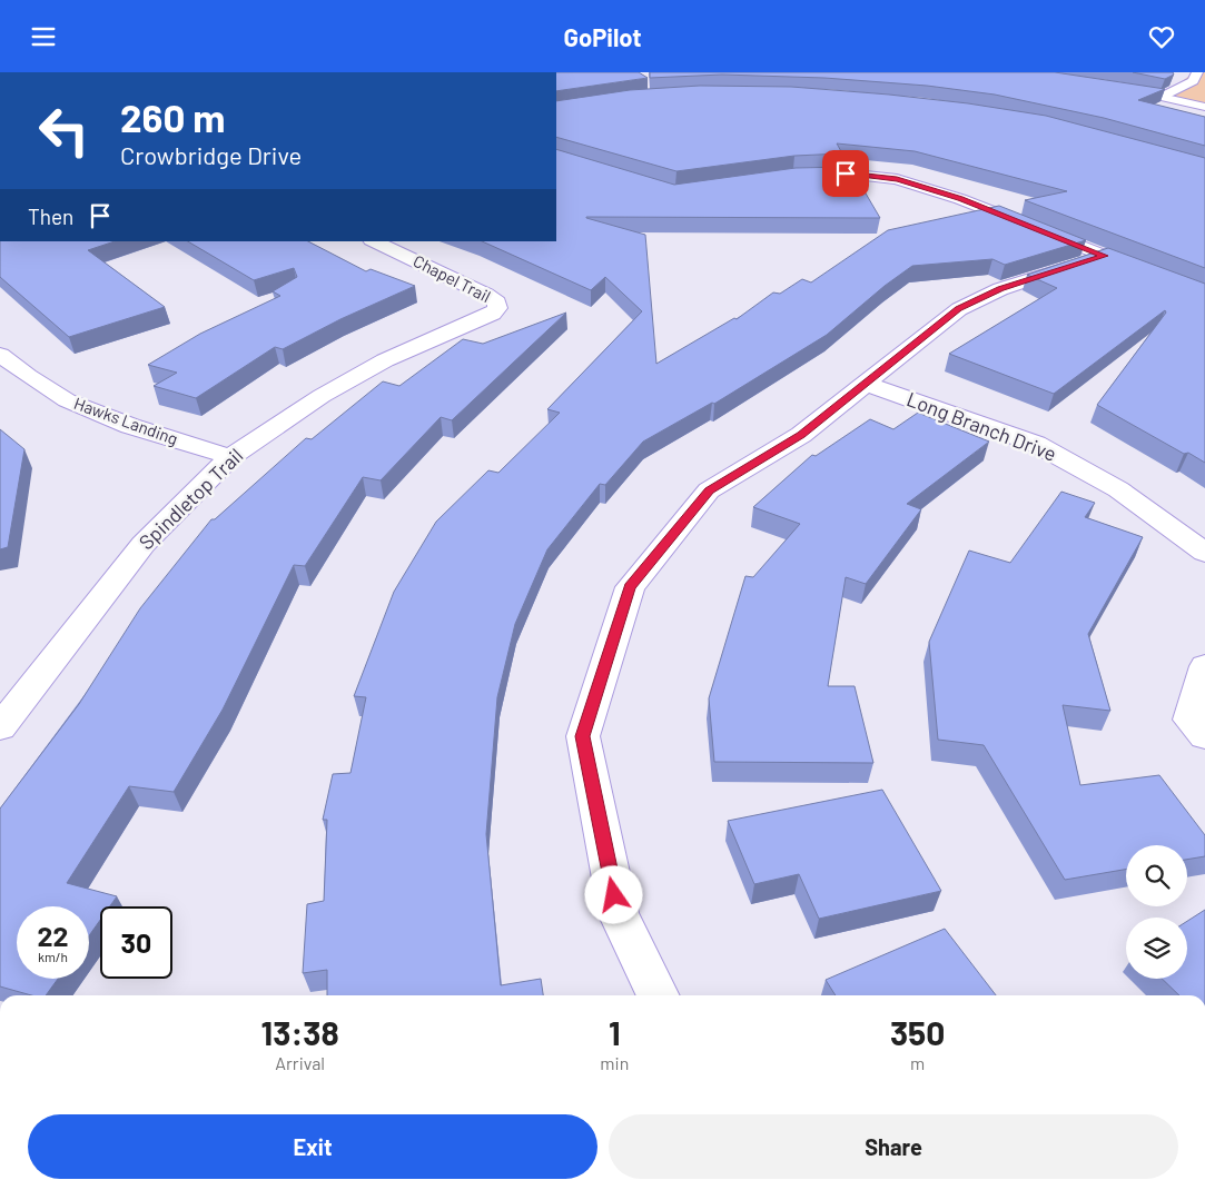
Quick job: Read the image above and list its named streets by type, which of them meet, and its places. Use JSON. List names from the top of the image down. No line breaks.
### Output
{"streets":{"street":["Chapel Trail","Hawks Landing","Long Branch Drive","Spindletop Trail"]},"crossings":[["Chapel Trail","Spindletop Trail"],["Hawks Landing","Spindletop Trail"]],"page":{"header":"GoPilot","turn":["260 m","Crowbridge Drive"],"then":"Then","speed":"22 km/h","limit":"30","eta":["13:38","Arrival","1","min","350","m"],"buttons":["Exit","Share"]}}
